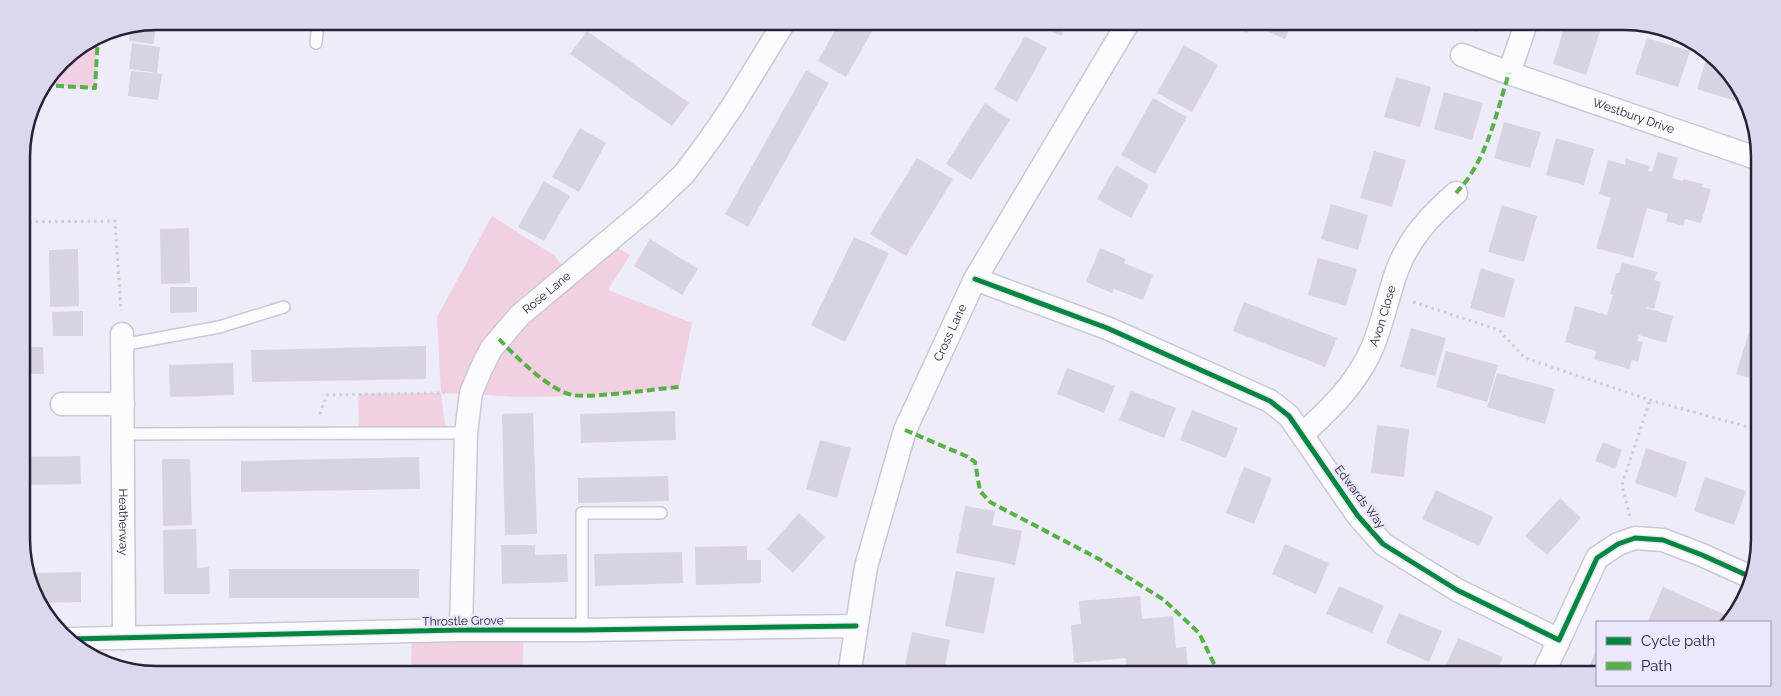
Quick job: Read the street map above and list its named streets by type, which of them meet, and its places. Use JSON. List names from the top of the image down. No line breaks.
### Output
{"streets":{"street":["Westbury Drive","Rose Lane","Avon Close","Cross Lane","Edwards Way","Heatherway","Throstle Grove"]},"crossings":[["Rose Lane","Throstle Grove"],["Avon Close","Edwards Way"],["Cross Lane","Edwards Way"],["Cross Lane","Throstle Grove"],["Heatherway","Throstle Grove"]],"legend":["Cycle path","Path"]}
